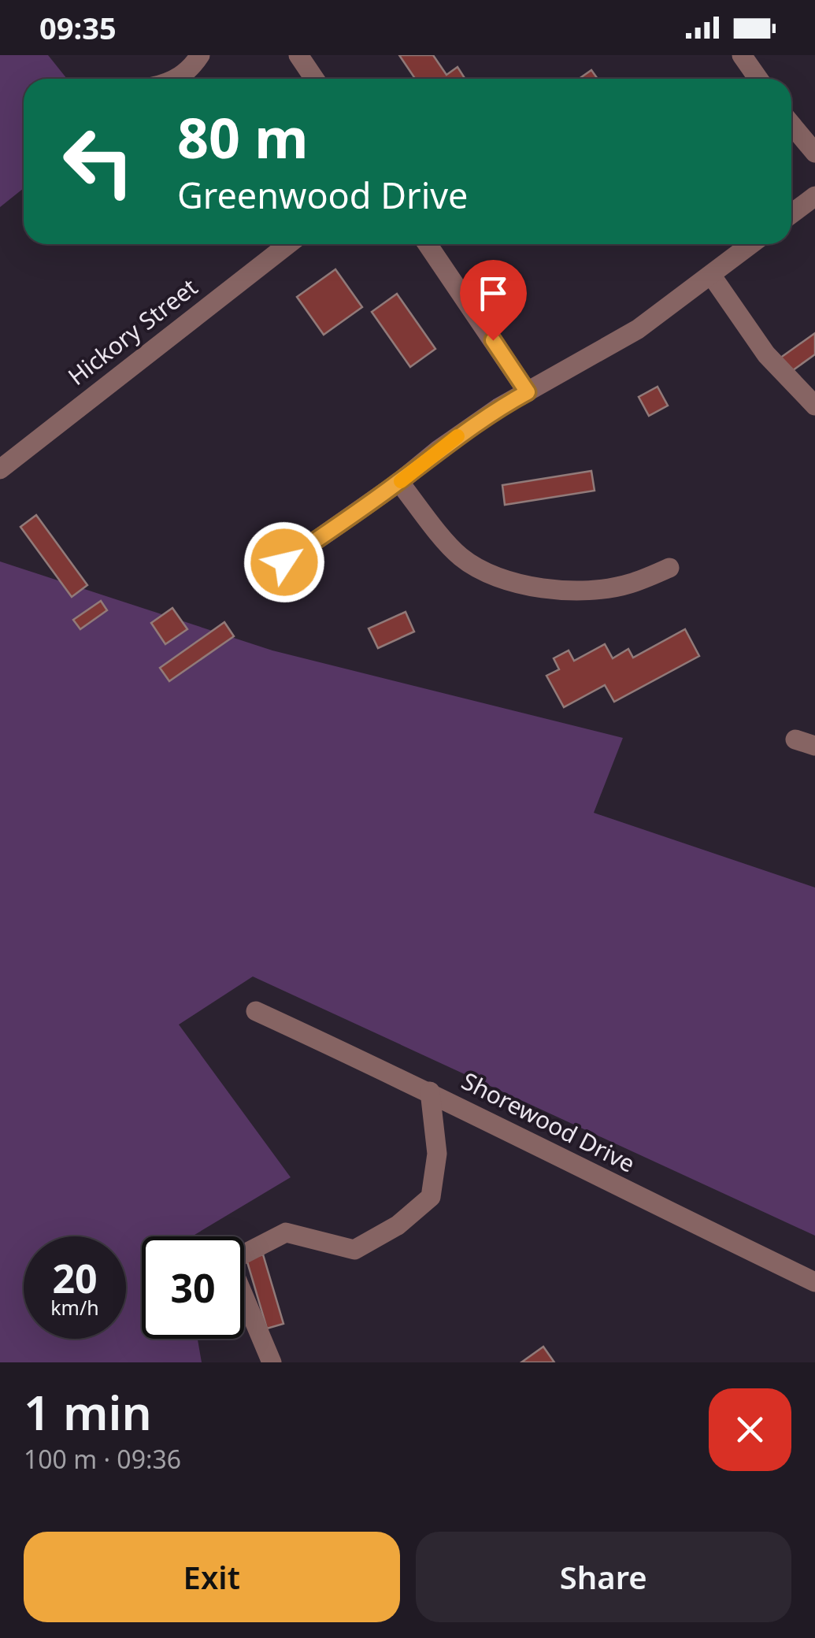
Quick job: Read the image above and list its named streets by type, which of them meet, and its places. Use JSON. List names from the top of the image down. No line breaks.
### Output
{"streets":{"street":["Hickory Street","Shorewood Drive"]},"page":{"status":"09:35","turn":["80 m","Greenwood Drive"],"speed":"20 km/h","limit":"30","heading":["1 min","100 m · 09:36"],"buttons":["Exit","Share"]}}
